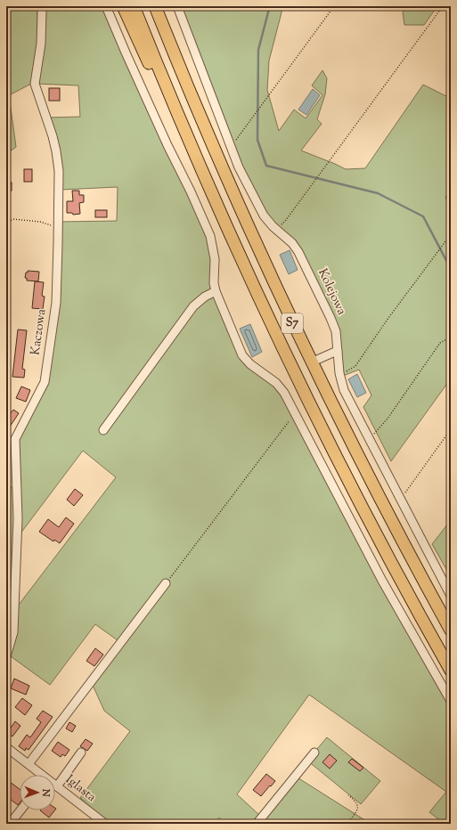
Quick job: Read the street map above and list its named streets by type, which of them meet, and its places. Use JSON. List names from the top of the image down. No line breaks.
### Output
{"streets":{"highway":["S7"],"street":["Kolejowa","Kaczowa","Iglasta"]},"north":"right"}
